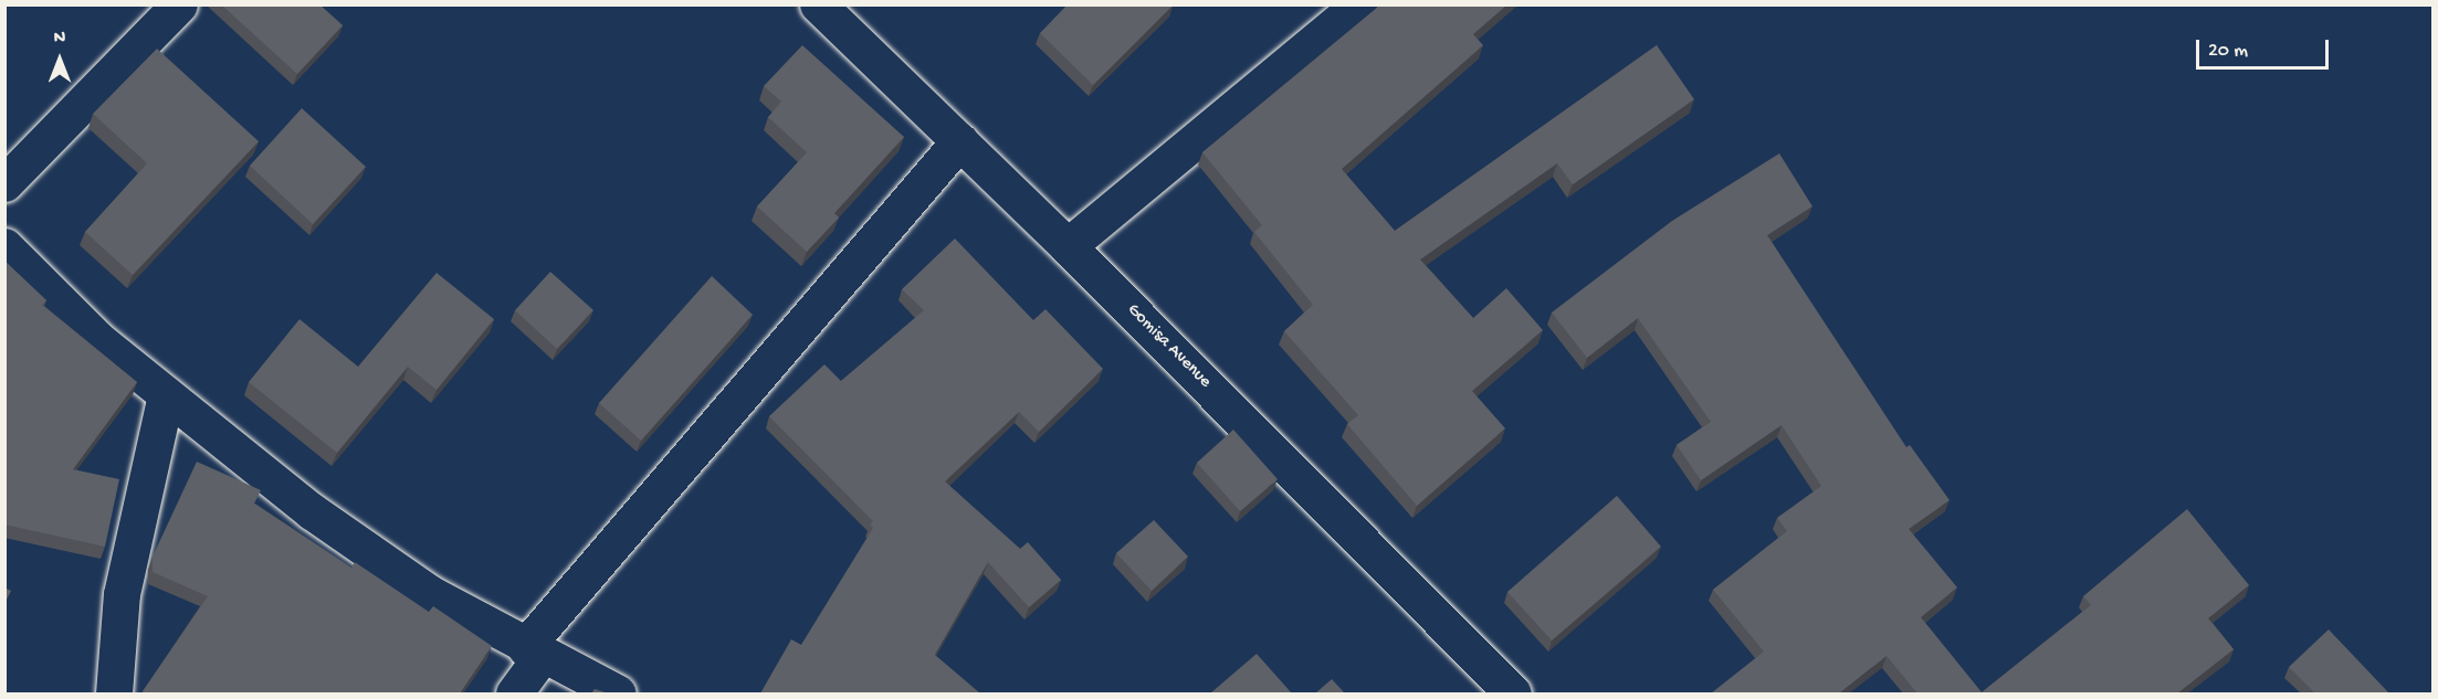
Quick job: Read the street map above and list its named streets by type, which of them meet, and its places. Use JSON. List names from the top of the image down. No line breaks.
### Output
{"streets":{"street":["Gomisa Avenue"]},"scale_bar":"20 m","north":"top"}
